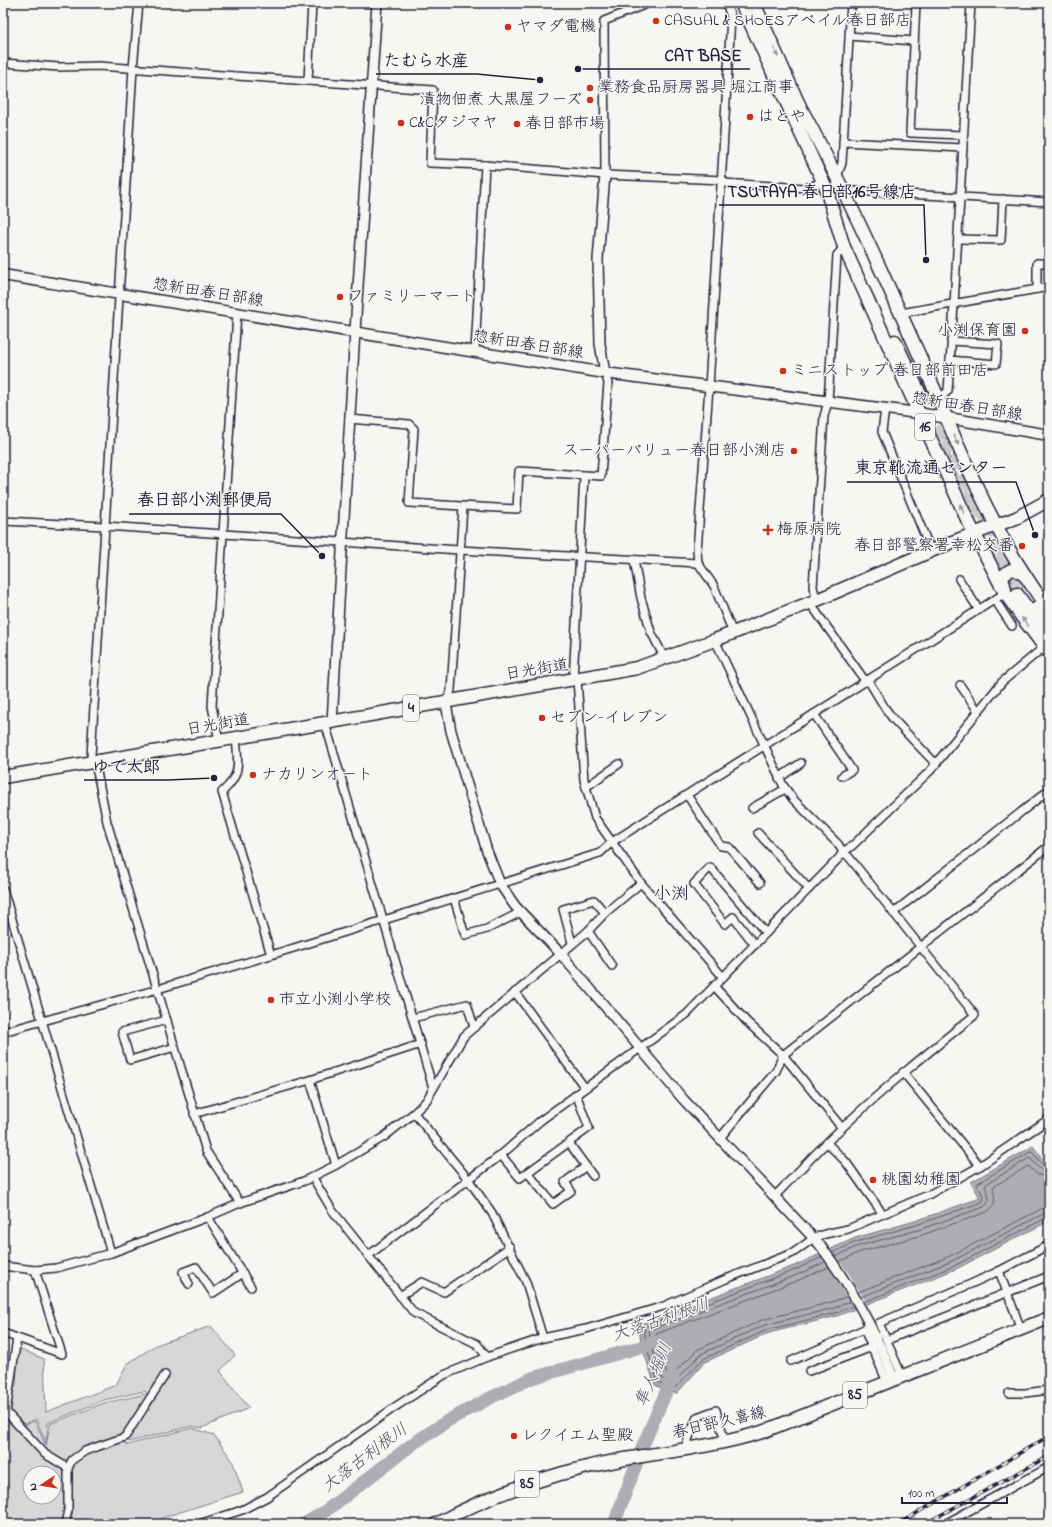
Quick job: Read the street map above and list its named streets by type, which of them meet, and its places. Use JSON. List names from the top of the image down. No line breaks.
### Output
{"streets":{"main road":["惣新田春日部線","16","日光街道","4","85","春日部久喜線"]},"crossings":[["惣新田春日部線","16"],["16","日光街道"]],"districts":["小渕"],"water":["大落古利根川","隼人堀川"],"places":{"other":["CASUAL & SHOESアベイル春日部店","ヤマダ電機","CAT BASE","たむら水産","業務食品厨房器具 堀江商事","漬物佃煮 大黒屋フーズ","はとや","C&Cタジマヤ","春日部市場","TSUTAYA 春日部16号線店","ファミリーマート","小渕保育園","ミニストップ 春日部前田店","スーパーバリュー春日部小渕店","東京靴流通センター","春日部警察署幸松交番","春日部小渕郵便局","セブン-イレブン","ナカリンオート","ゆで太郎","市立小渕小学校","桃園幼稚園","レクイエム聖殿"],"health":["梅原病院"]},"scale_bar":"100 m","north":"left"}
